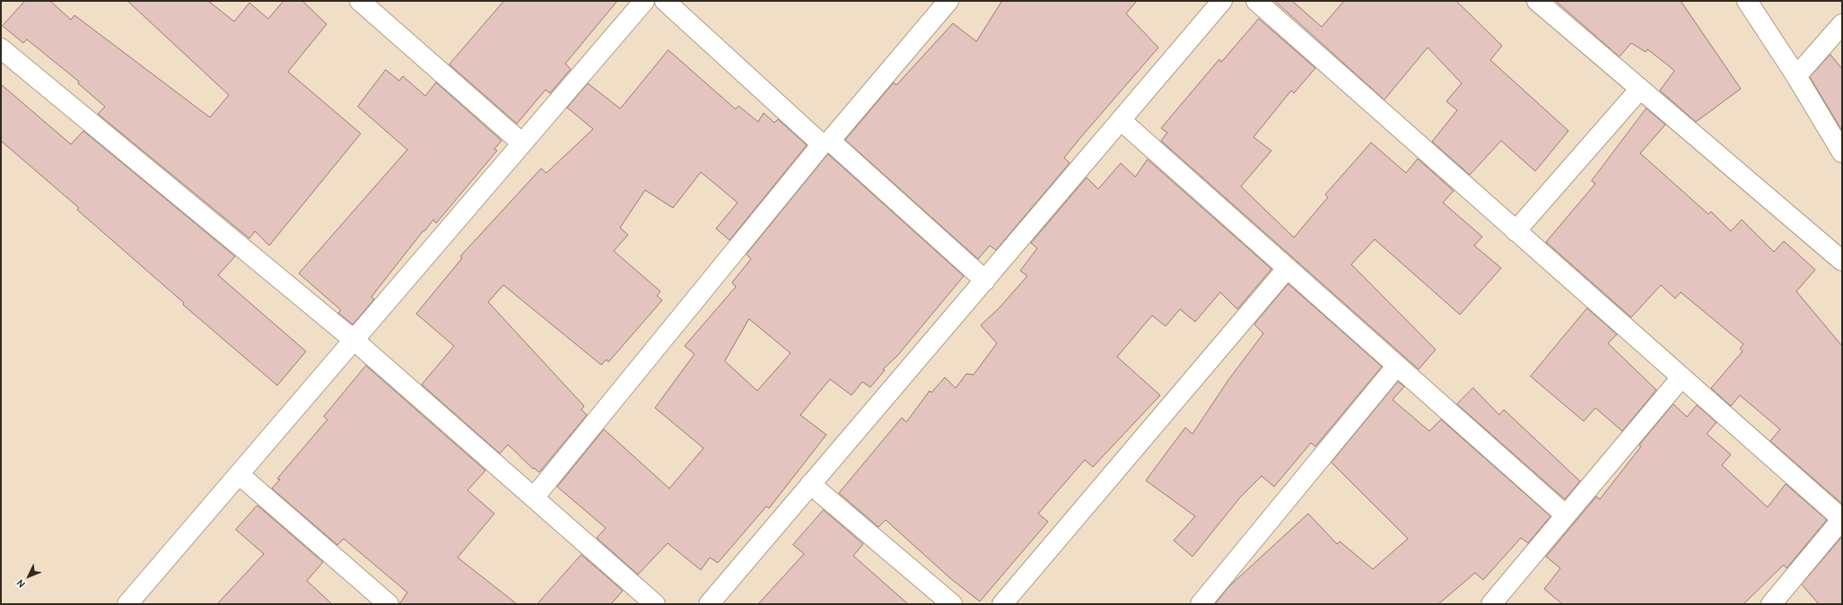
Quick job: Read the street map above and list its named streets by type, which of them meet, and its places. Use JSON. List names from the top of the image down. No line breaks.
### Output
{"north":"bottom left"}
